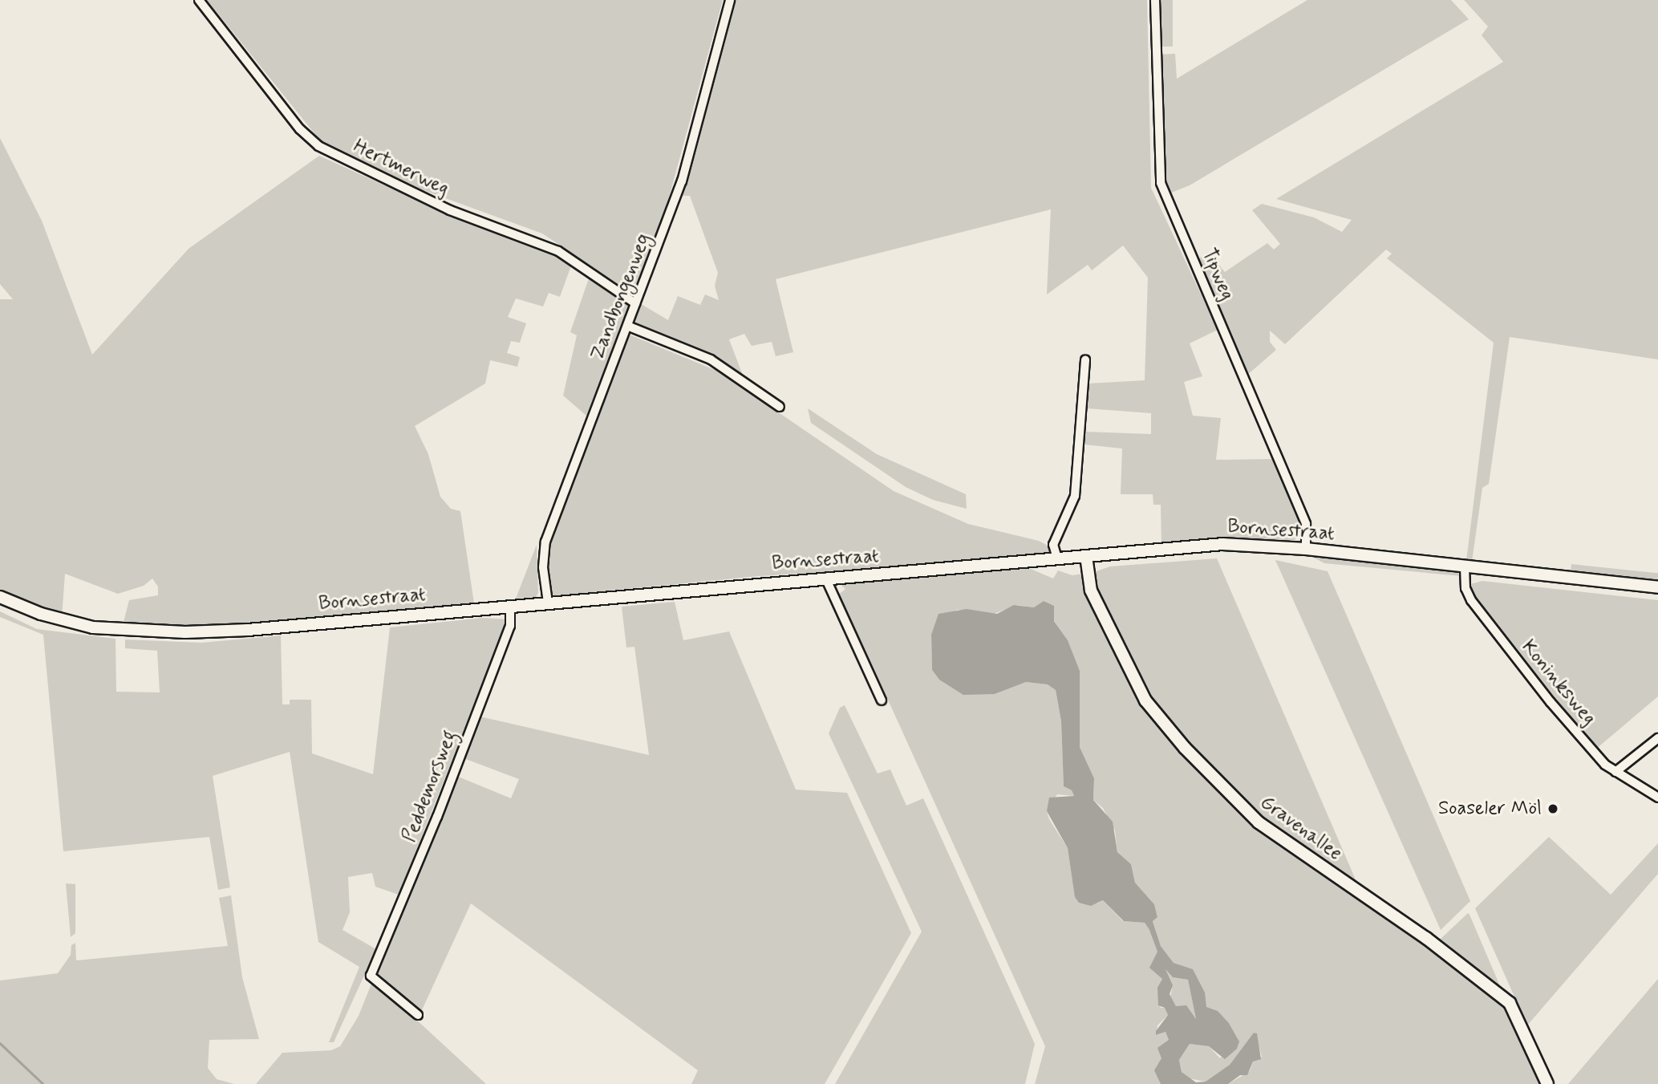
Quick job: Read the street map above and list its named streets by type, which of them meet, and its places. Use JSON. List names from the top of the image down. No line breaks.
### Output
{"streets":{"street":["Hertmerweg","Tipweg","Zandbongenweg","Bornsestraat","Koninksweg","Peddemorsweg","Gravenallee"]},"crossings":[["Hertmerweg","Zandbongenweg"],["Tipweg","Bornsestraat"],["Zandbongenweg","Bornsestraat"],["Bornsestraat","Koninksweg"],["Bornsestraat","Peddemorsweg"],["Bornsestraat","Gravenallee"]],"places":["Soaseler Möl"]}
